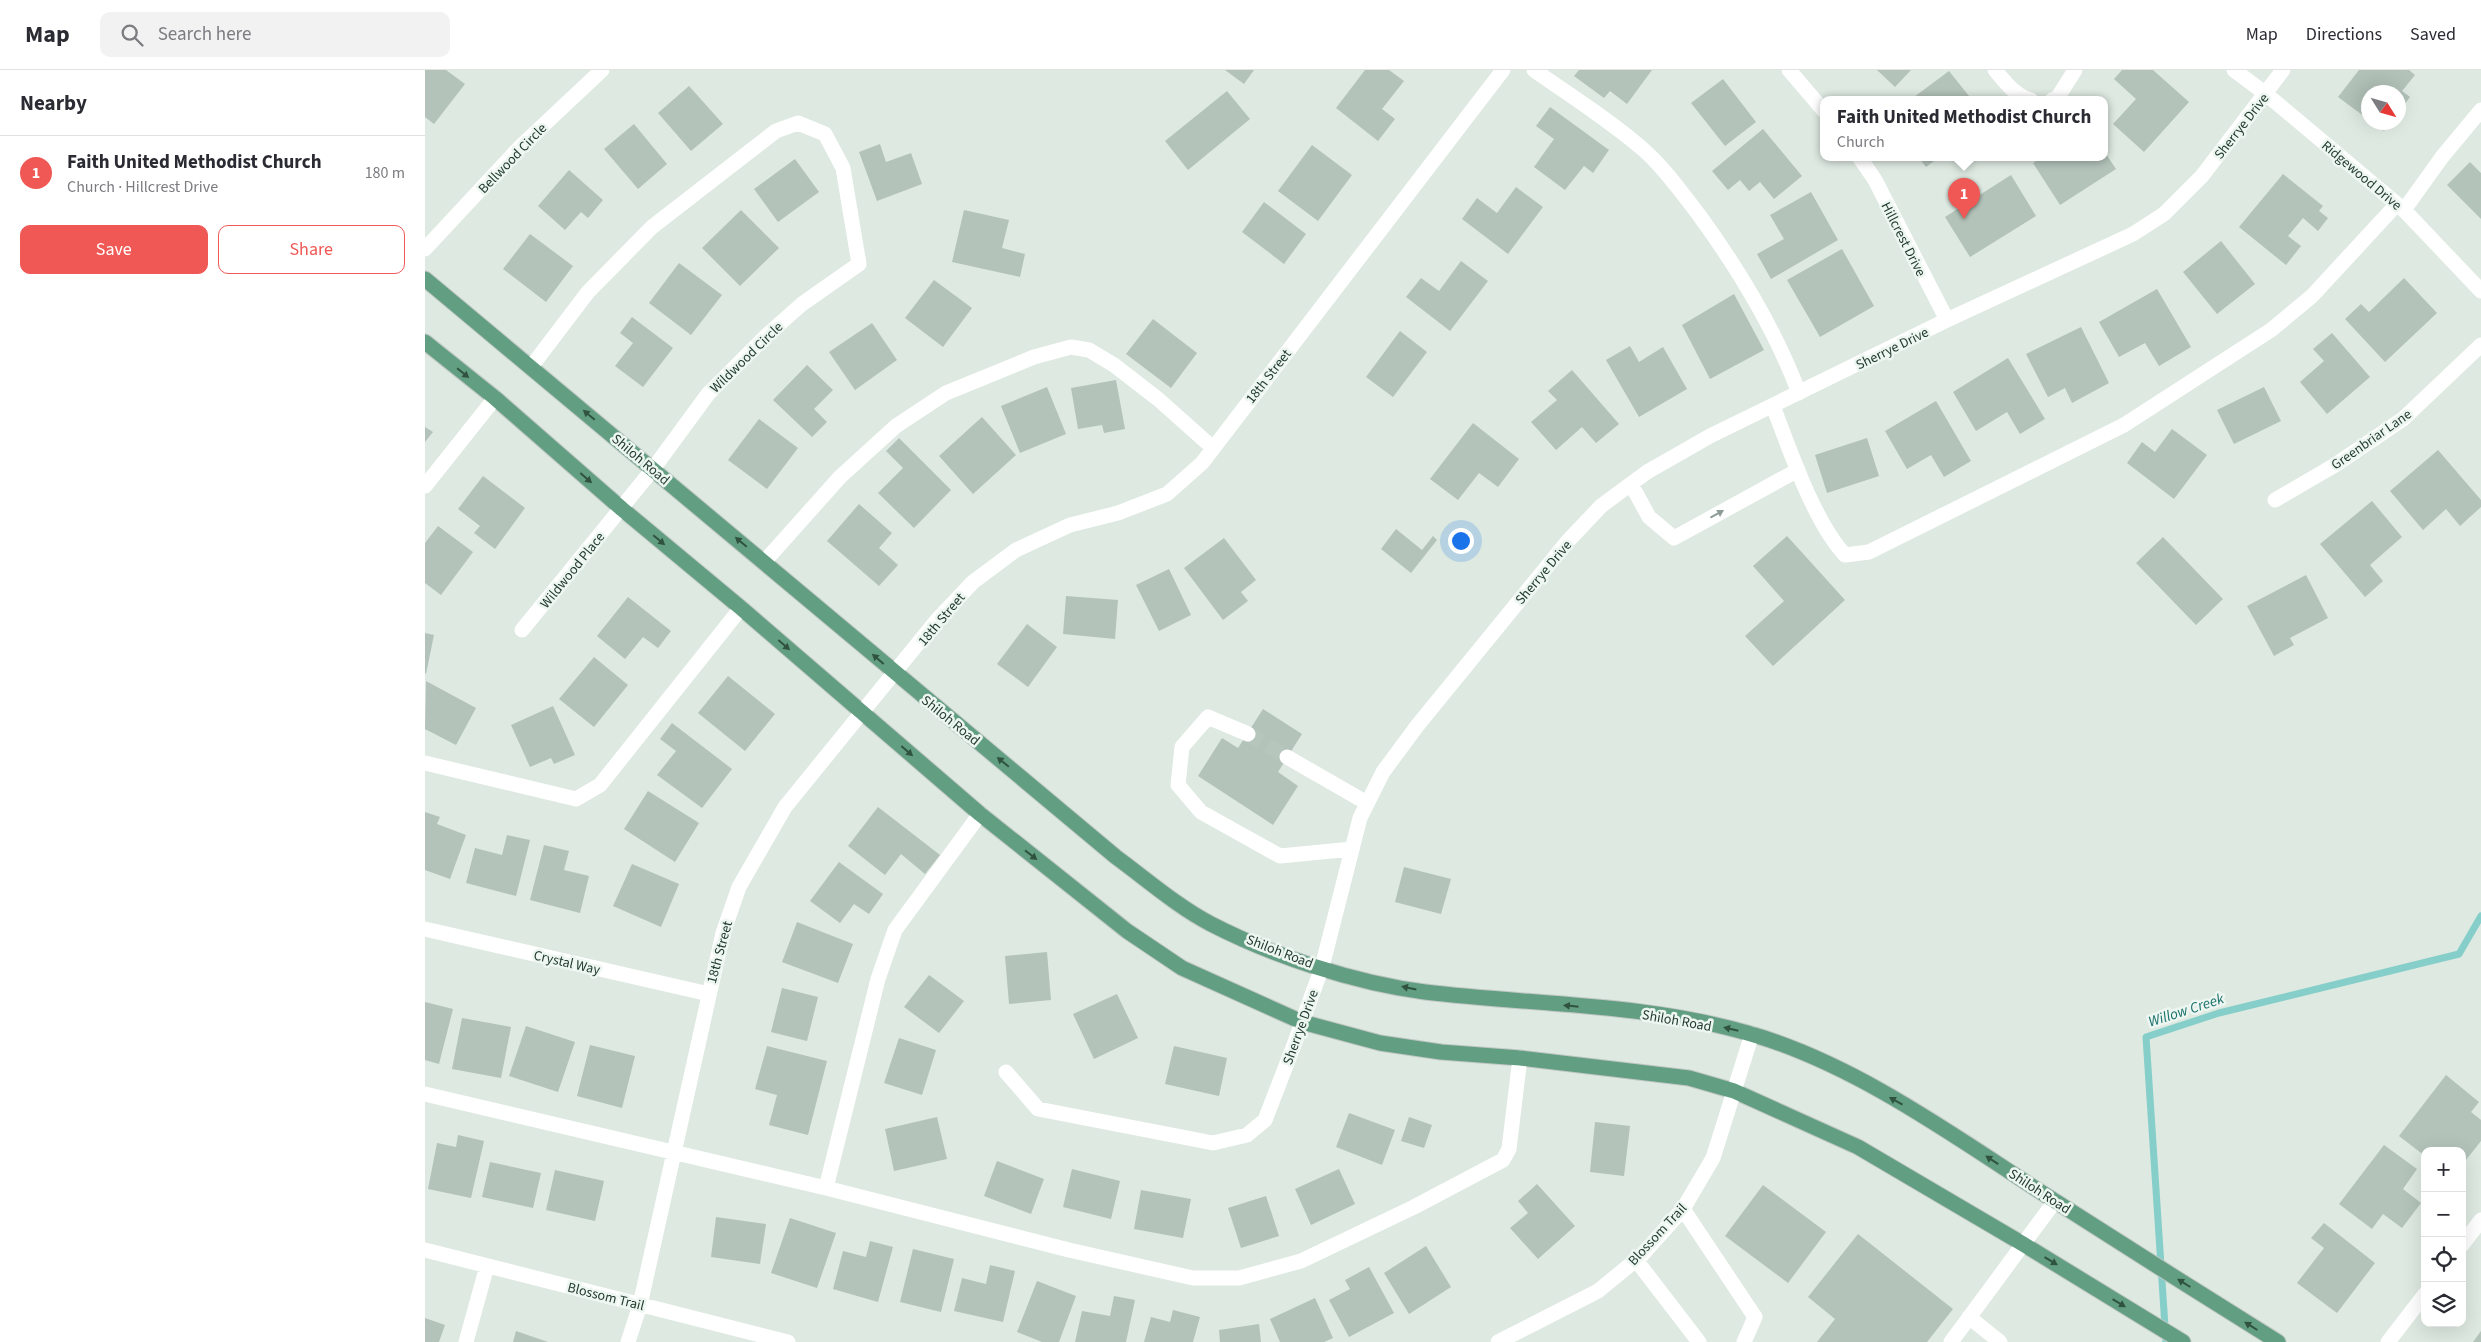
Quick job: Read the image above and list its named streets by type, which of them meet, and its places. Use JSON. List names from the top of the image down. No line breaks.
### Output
{"streets":{"main road":["Shiloh Road"],"street":["Sherrye Drive","Bellwood Circle","Ridgewood Drive","Hillcrest Drive","Wildwood Circle","18th Street","Greenbriar Lane","Wildwood Place","Crystal Way","Blossom Trail"]},"crossings":[["Sherrye Drive","Ridgewood Drive"],["Sherrye Drive","Hillcrest Drive"],["Sherrye Drive","Shiloh Road"],["Wildwood Circle","Shiloh Road"],["Wildwood Circle","Wildwood Place"],["18th Street","Shiloh Road"],["18th Street","Crystal Way"],["18th Street","Blossom Trail"],["Shiloh Road","Blossom Trail"]],"water":["Willow Creek"],"north":"bottom right","page":{"header":"Map","search":"Search here","nav":["Map","Directions","Saved"],"heading":"Nearby","popup":["Faith United Methodist Church","Church"],"list":[{"mark":"1","name":"Faith United Methodist Church","note":"Church · Hillcrest Drive","value":"180 m"}],"pins":"1","buttons":["Save","Share"],"map_buttons":["+","−"]}}
